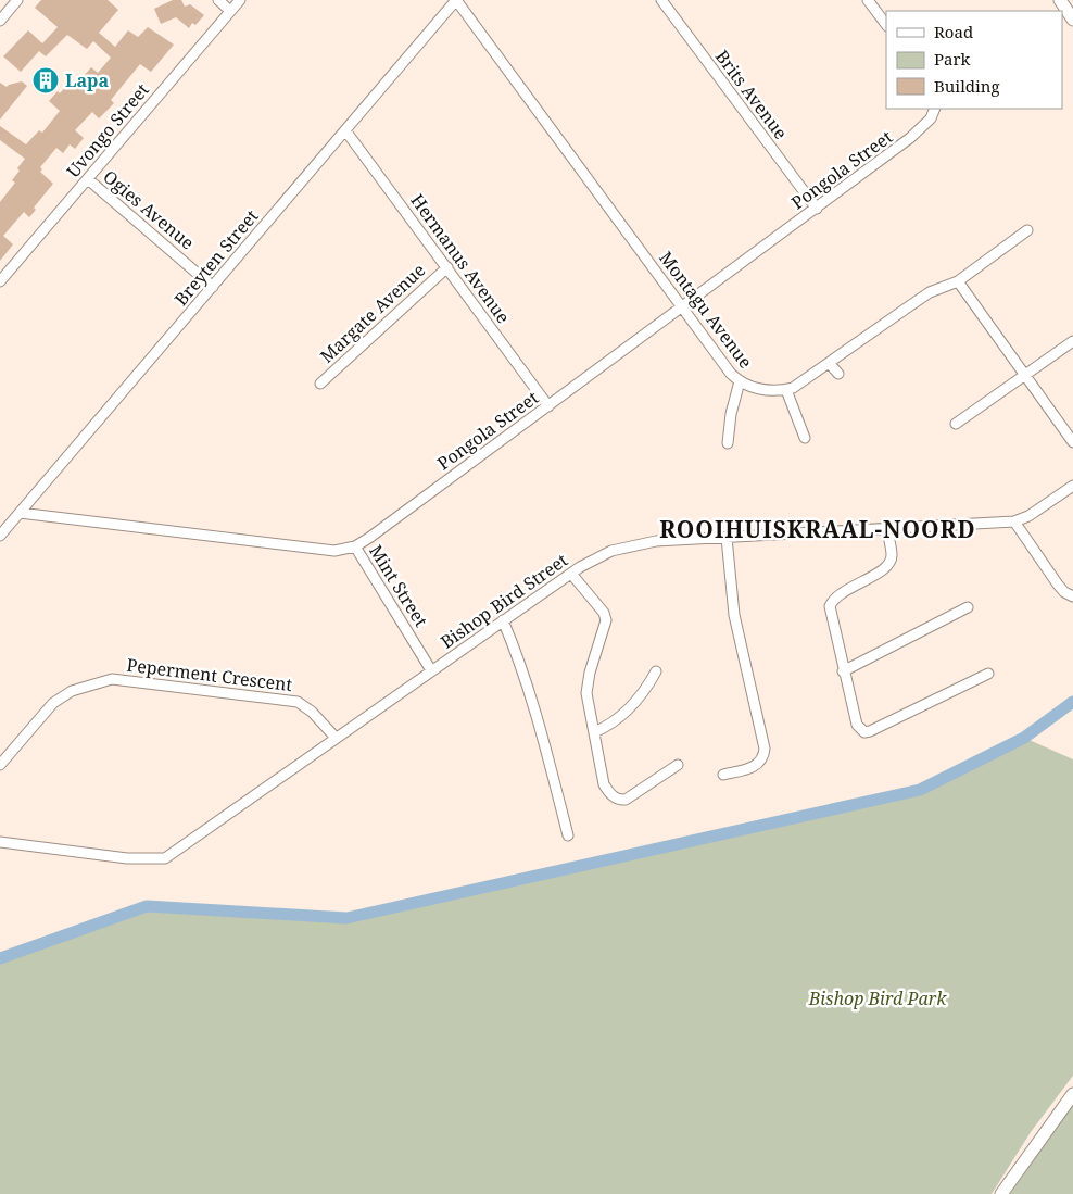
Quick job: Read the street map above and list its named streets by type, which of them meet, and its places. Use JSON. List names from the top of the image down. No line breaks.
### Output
{"streets":{"street":["Brits Avenue","Uvongo Street","Pongola Street","Ogies Avenue","Breyten Street","Hermanus Avenue","Montagu Avenue","Margate Avenue","Mint Street","Bishop Bird Street","Peperment Crescent"]},"crossings":[["Brits Avenue","Pongola Street"],["Uvongo Street","Ogies Avenue"],["Pongola Street","Breyten Street"],["Pongola Street","Hermanus Avenue"],["Pongola Street","Montagu Avenue"],["Pongola Street","Mint Street"],["Ogies Avenue","Breyten Street"],["Breyten Street","Hermanus Avenue"],["Breyten Street","Montagu Avenue"],["Hermanus Avenue","Margate Avenue"],["Mint Street","Bishop Bird Street"],["Bishop Bird Street","Peperment Crescent"]],"districts":["ROOIHUISKRAAL-NOORD"],"parks":["Bishop Bird Park"],"places":{"building":["Lapa"]},"legend":["Road","Park","Building"]}
